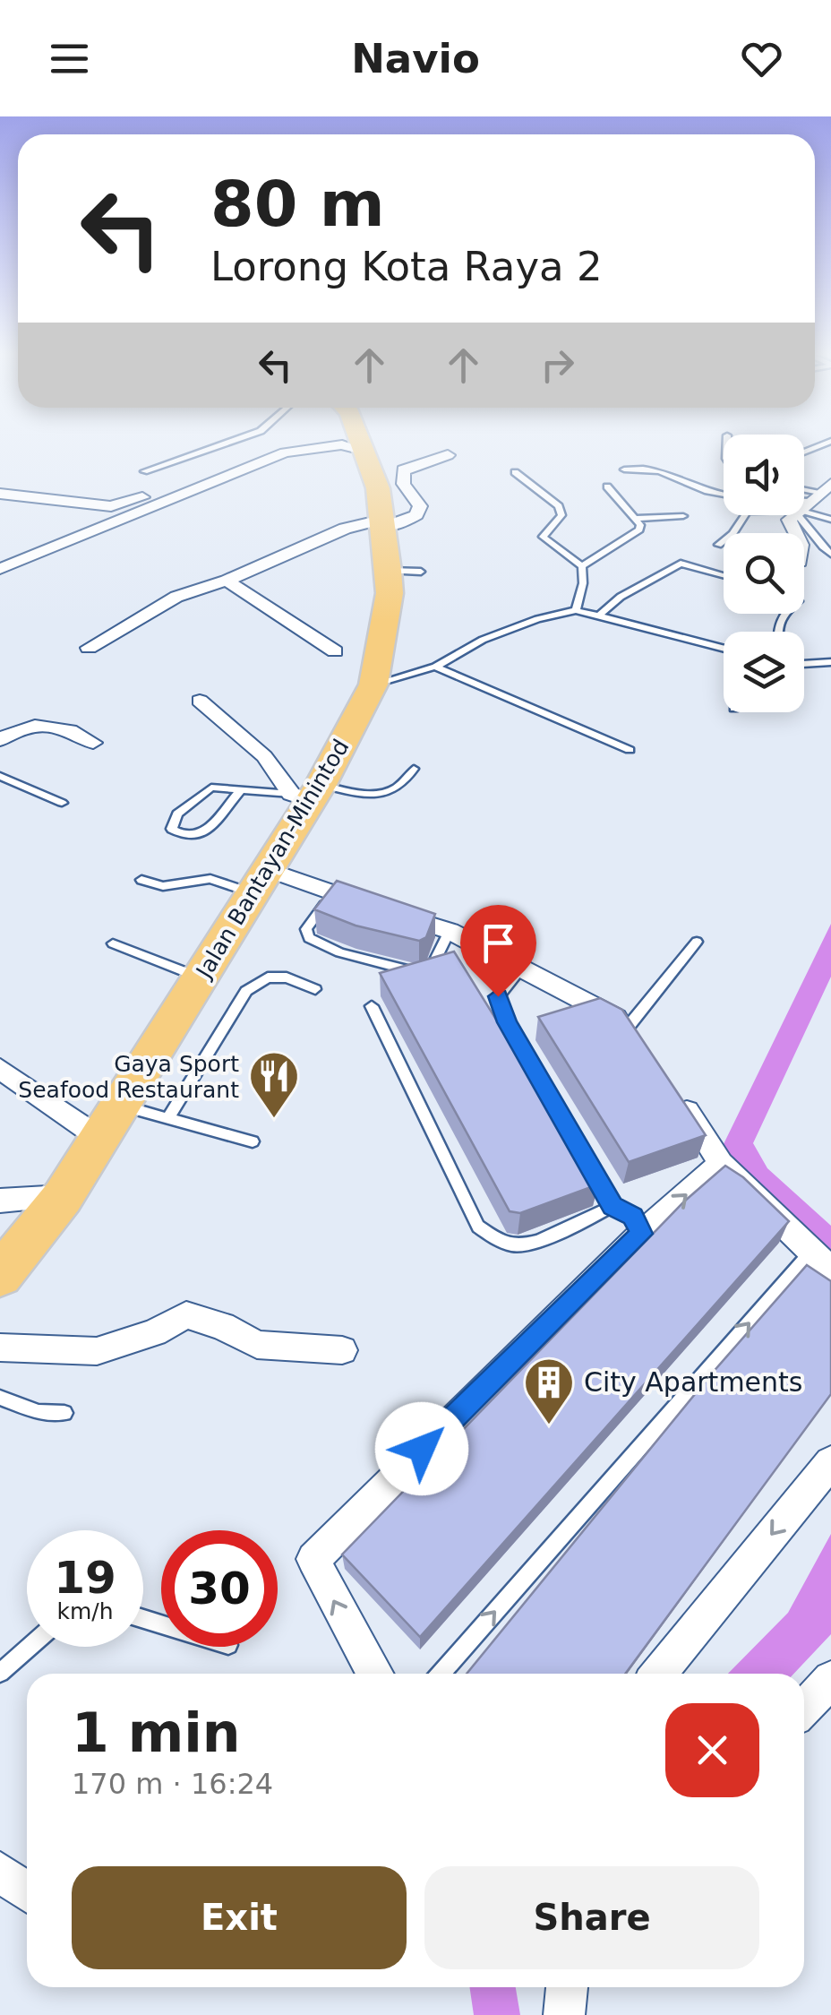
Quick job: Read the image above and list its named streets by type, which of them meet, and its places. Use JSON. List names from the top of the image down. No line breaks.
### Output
{"streets":{"main road":["Jalan Bantayan-Minintod"]},"places":{"restaurant":["Gaya Sport Seafood Restaurant"],"building":["City Apartments"]},"page":{"header":"Navio","turn":["80 m","Lorong Kota Raya 2"],"speed":"19 km/h","limit":"30","heading":["1 min","170 m · 16:24"],"buttons":["Exit","Share"]}}
